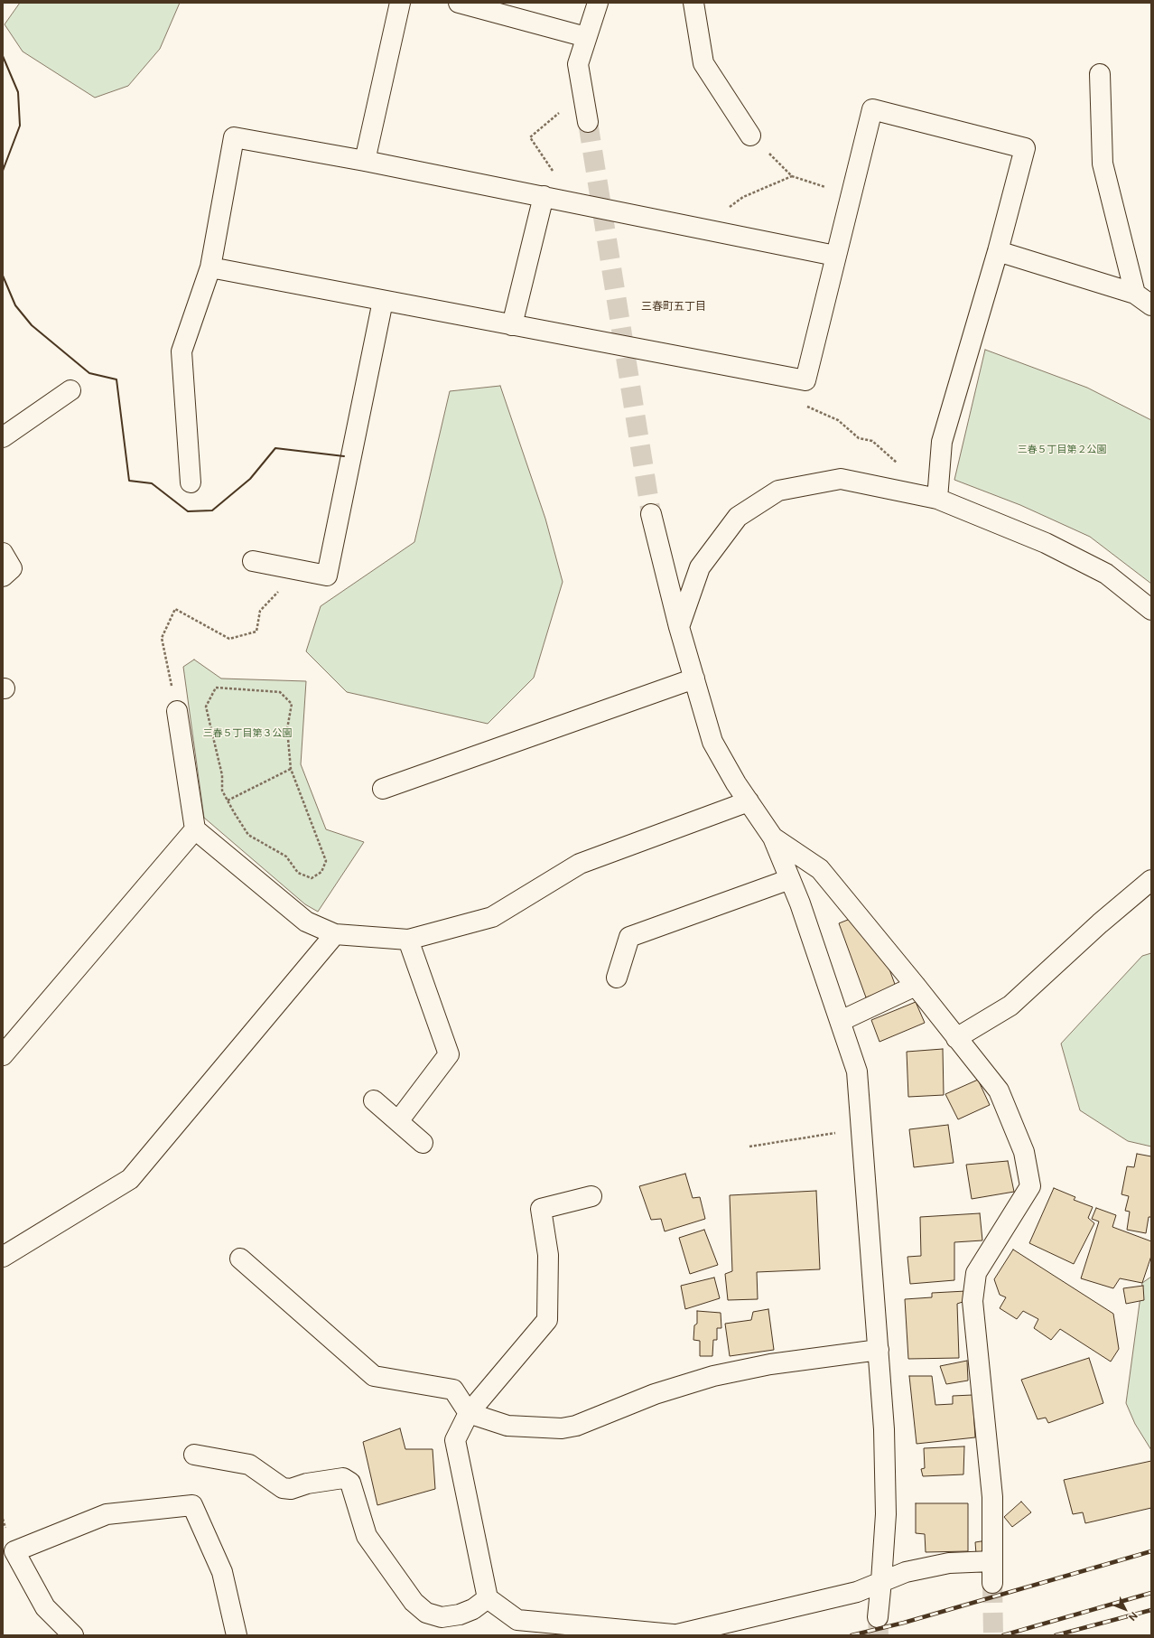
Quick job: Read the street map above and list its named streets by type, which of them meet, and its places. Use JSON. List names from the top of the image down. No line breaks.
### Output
{"districts":["三春町五丁目"],"parks":["三春５丁目第２公園","三春５丁目第３公園"],"north":"bottom right"}
